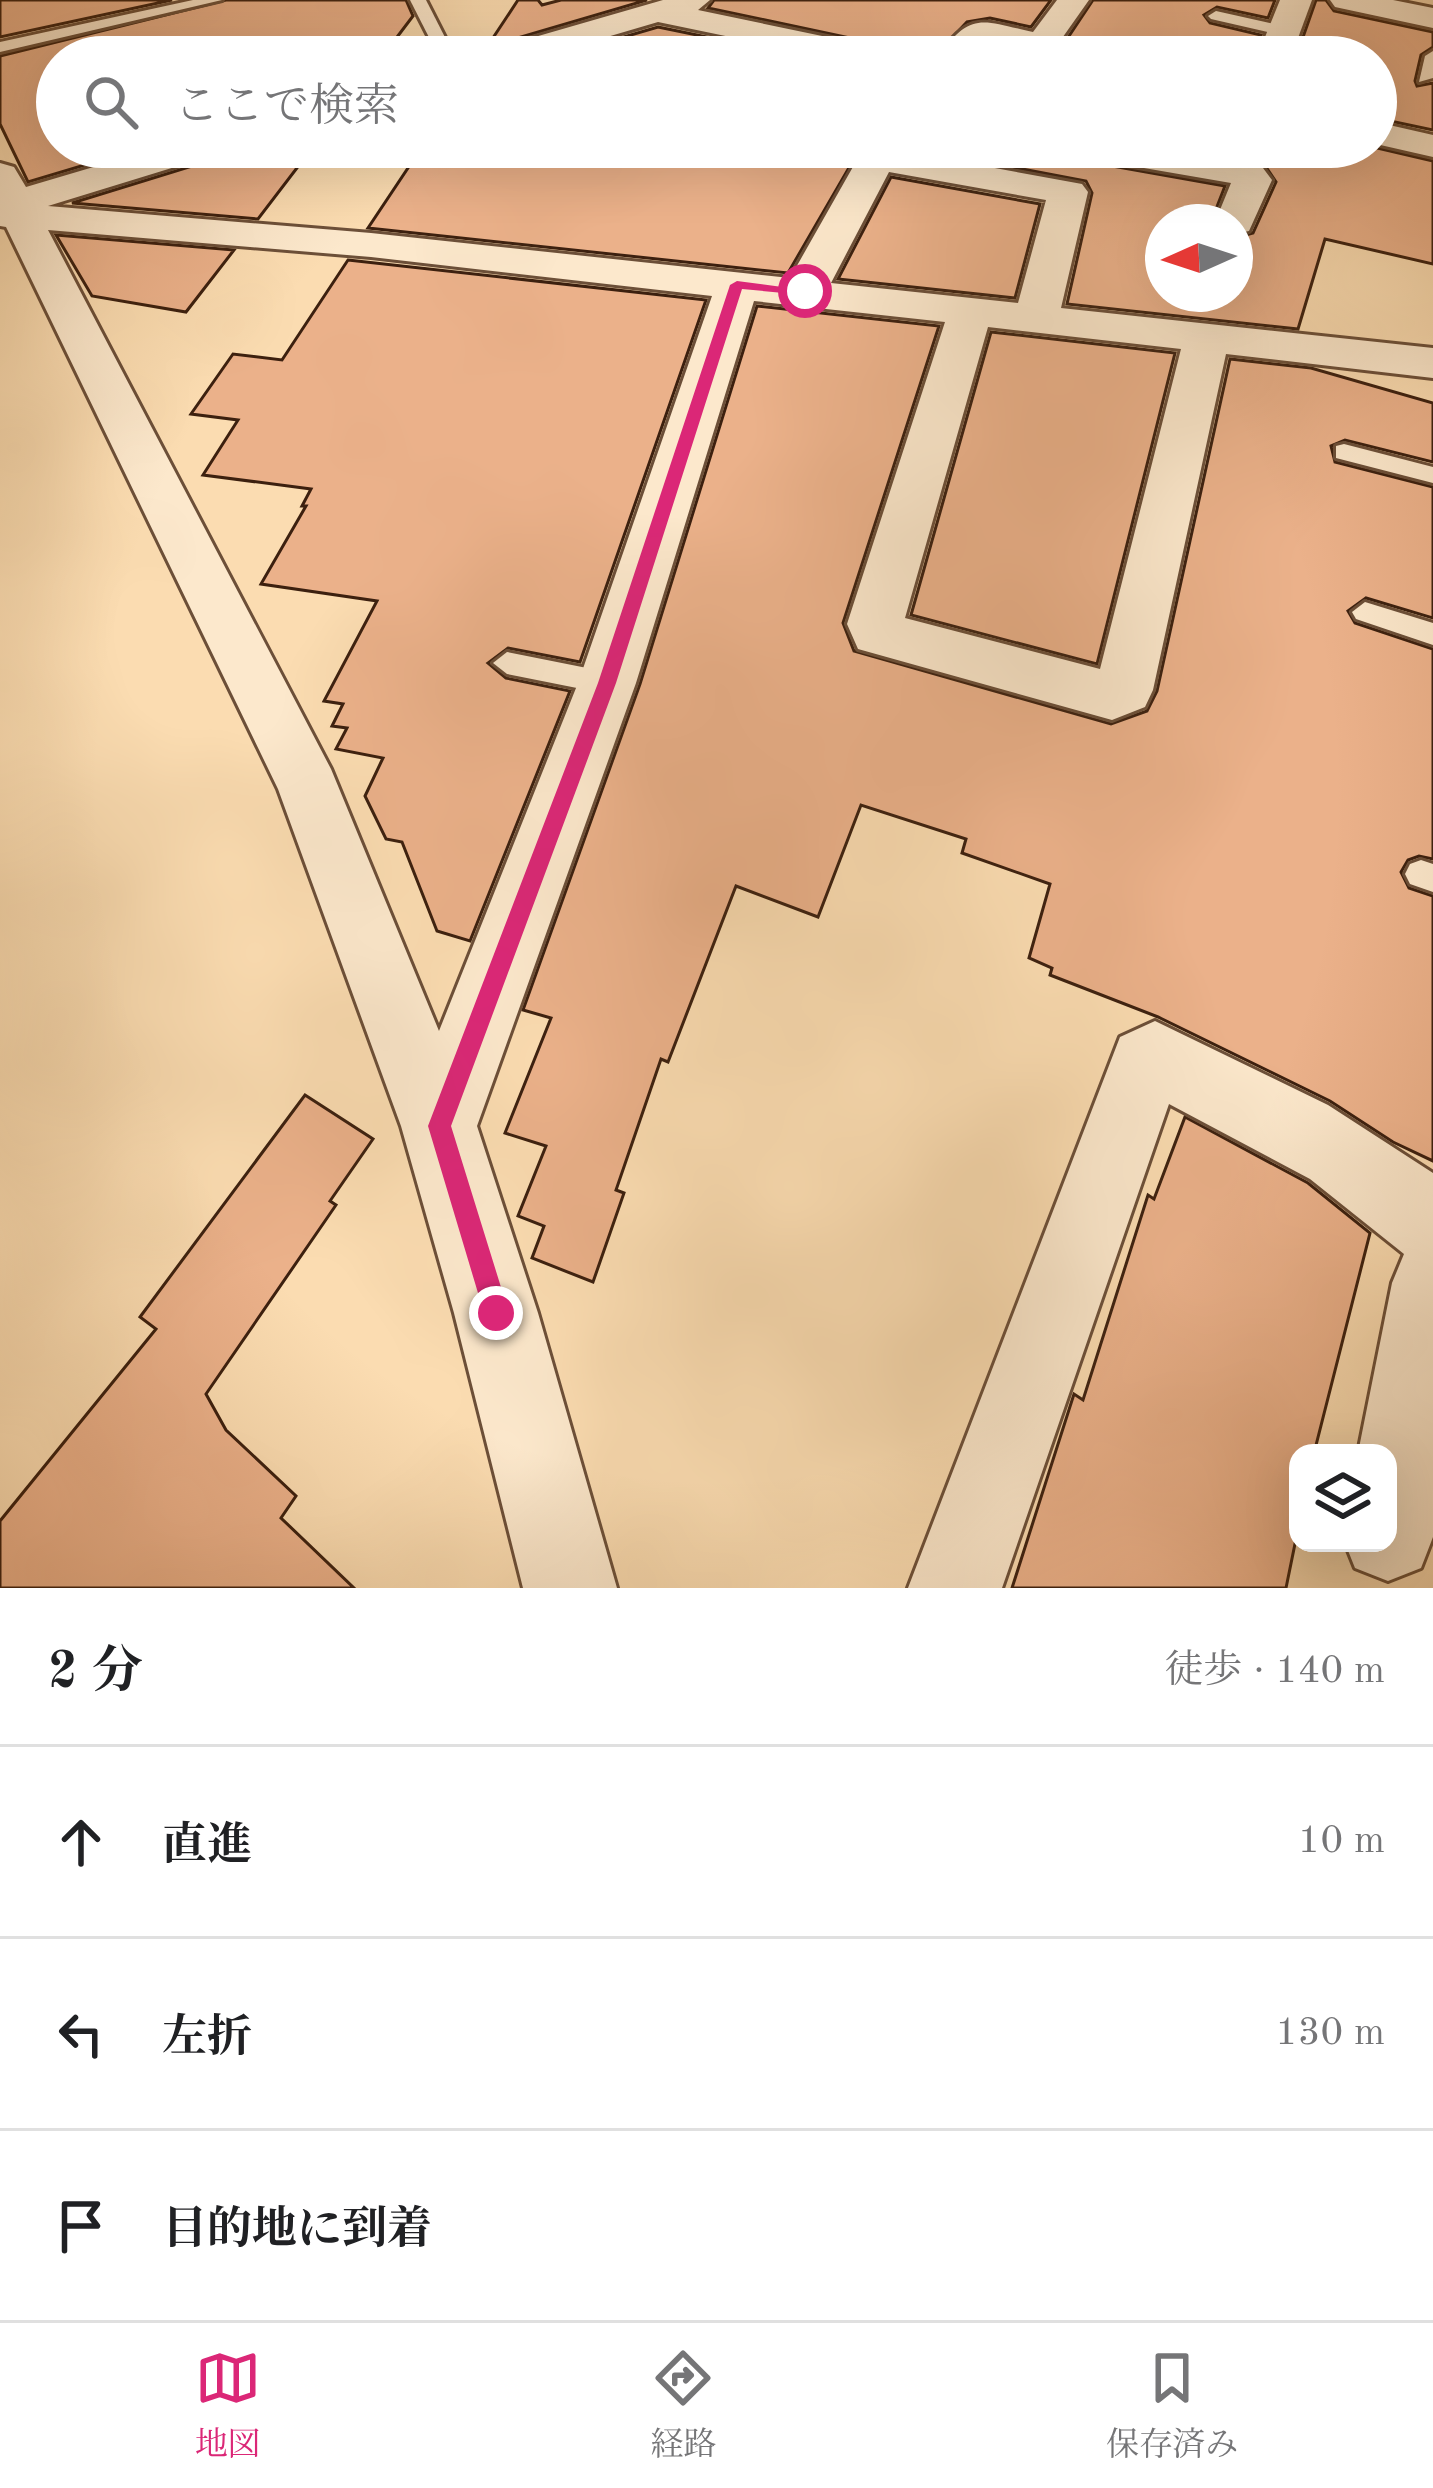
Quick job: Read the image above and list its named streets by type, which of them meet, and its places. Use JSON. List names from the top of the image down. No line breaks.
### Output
{"north":"left","page":{"search":"ここで検索","heading":["2 分","徒歩 · 140 m"],"list":[["直進","10 m"],["左折","130 m"],"目的地に到着"],"nav":["地図","経路","保存済み"]}}
